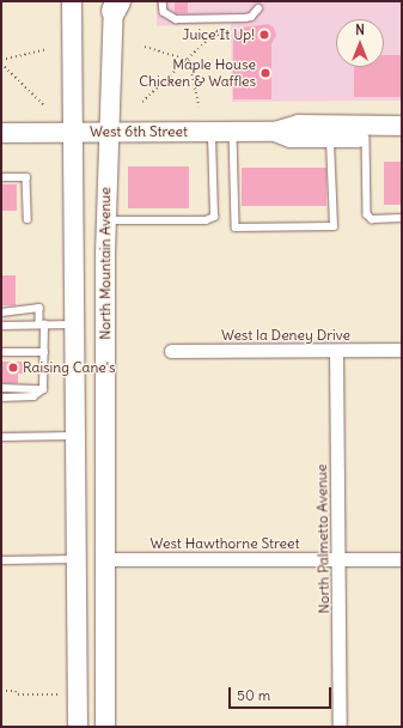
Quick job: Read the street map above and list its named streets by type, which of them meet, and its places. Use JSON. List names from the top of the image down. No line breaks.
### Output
{"streets":{"main road":["West 6th Street","North Mountain Avenue"],"street":["West la Deney Drive","North Palmetto Avenue","West Hawthorne Street"]},"crossings":[["West 6th Street","North Mountain Avenue"],["North Mountain Avenue","West Hawthorne Street"],["West la Deney Drive","North Palmetto Avenue"],["North Palmetto Avenue","West Hawthorne Street"]],"places":["Juice It Up!","Maple House Chicken & Waffles","Raising Cane's"],"scale_bar":"50 m","north":"top"}
